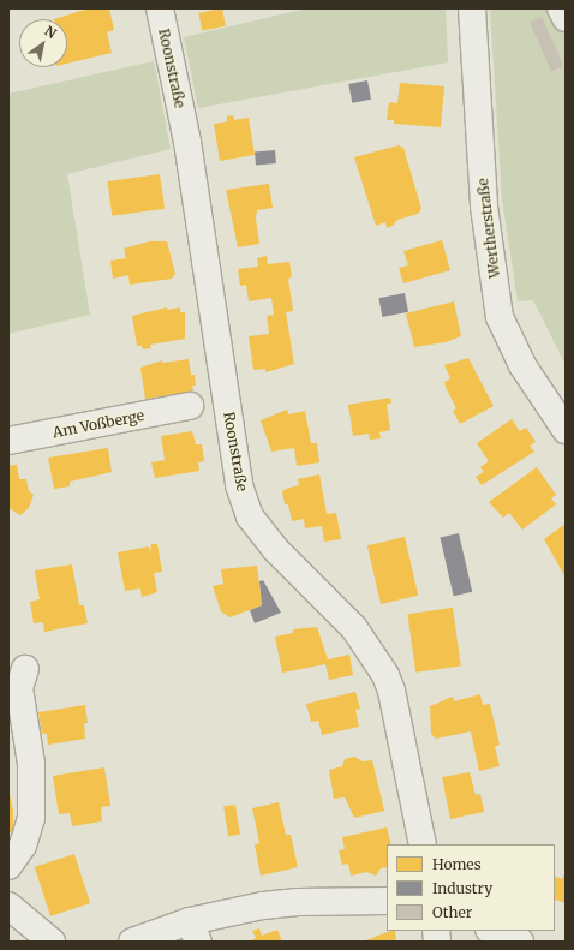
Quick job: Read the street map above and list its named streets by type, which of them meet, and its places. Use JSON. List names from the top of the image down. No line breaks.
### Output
{"streets":{"street":["Roonstraße","Wertherstraße","Am Voßberge"]},"legend":["Homes","Industry","Other"],"north":"top right"}
